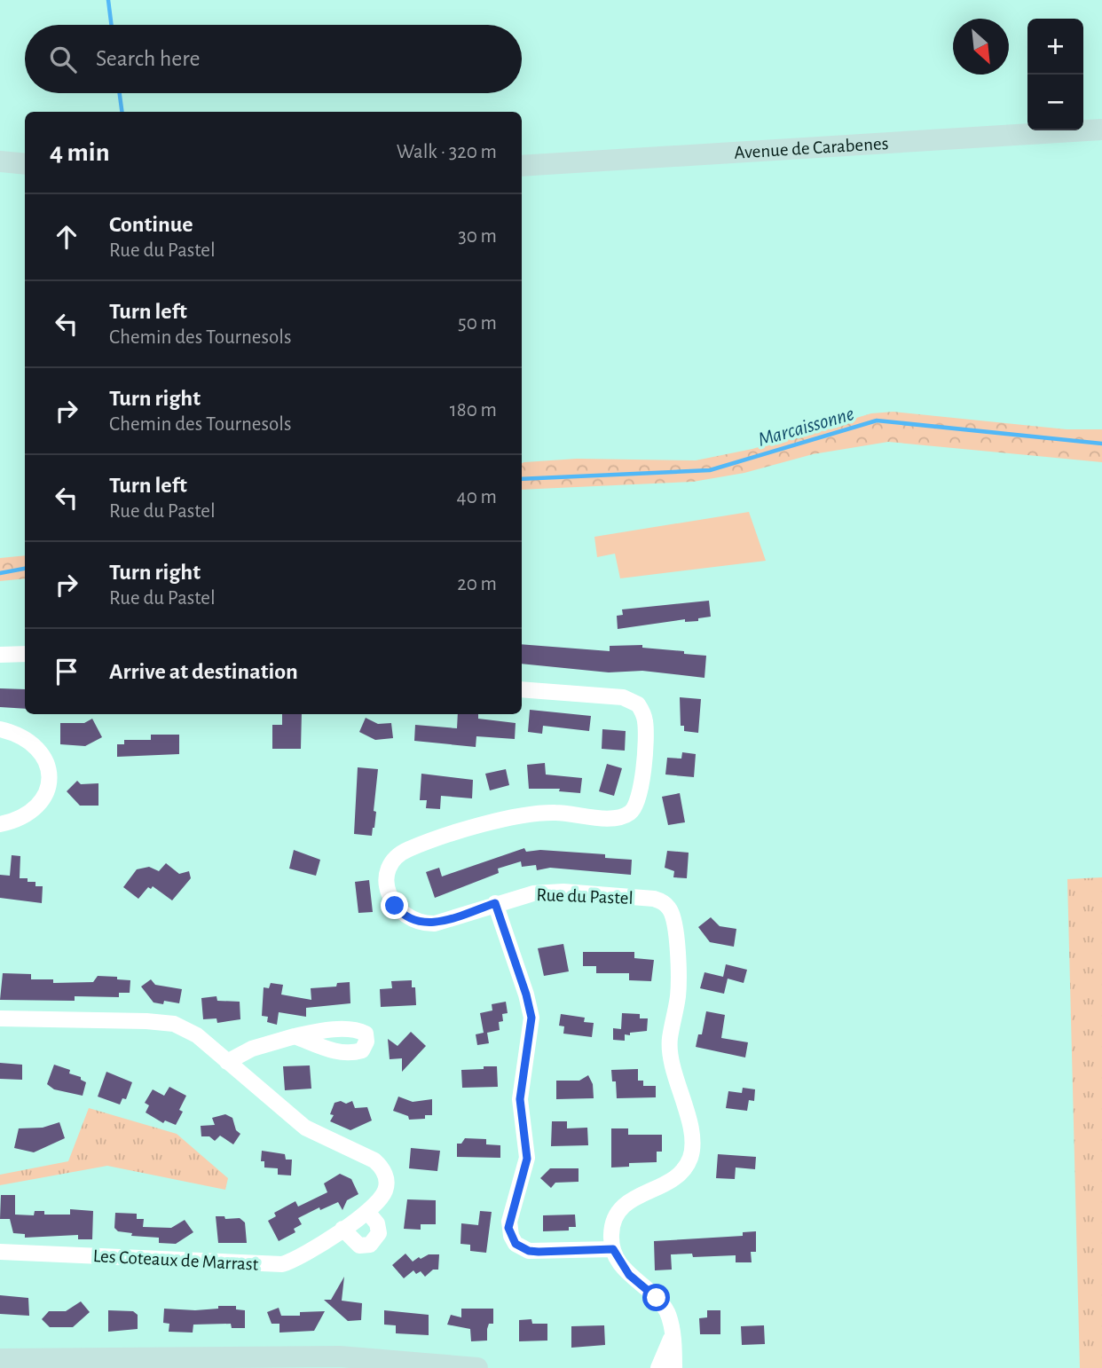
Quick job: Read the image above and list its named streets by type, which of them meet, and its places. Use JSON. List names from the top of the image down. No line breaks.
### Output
{"streets":{"street":["Avenue de Carabenes","Rue du Pastel","Les Coteaux de Marrast"]},"water":["Marcaissonne"],"north":"bottom right","page":{"map_buttons":["+","−"],"search":"Search here","heading":["4 min","Walk · 320 m"],"list":[["Continue","Rue du Pastel","30 m"],["Turn left","Chemin des Tournesols","50 m"],["Turn right","Chemin des Tournesols","180 m"],["Turn left","Rue du Pastel","40 m"],["Turn right","Rue du Pastel","20 m"],"Arrive at destination"]}}
